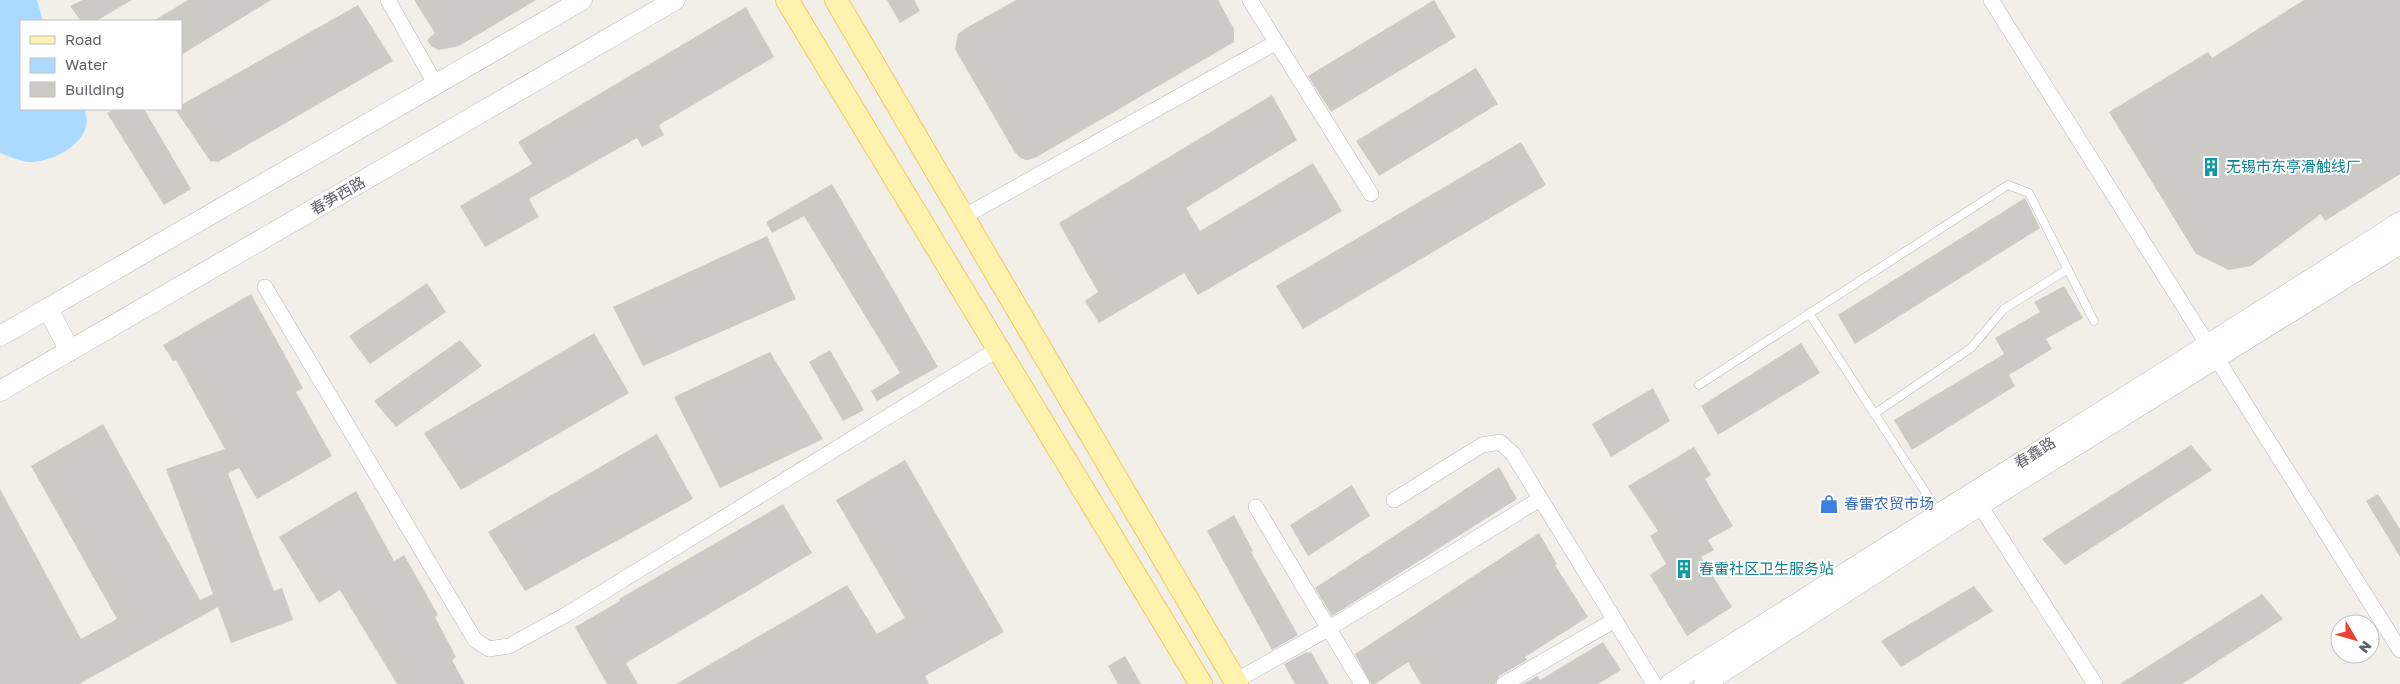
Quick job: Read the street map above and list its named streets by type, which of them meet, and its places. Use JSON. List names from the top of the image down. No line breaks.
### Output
{"streets":{"main road":["春笋西路","春鑫路"]},"places":{"building":["无锡市东亭滑触线厂","春雷社区卫生服务站"],"shop":["春雷农贸市场"]},"legend":["Road","Water","Building"],"north":"bottom right"}
